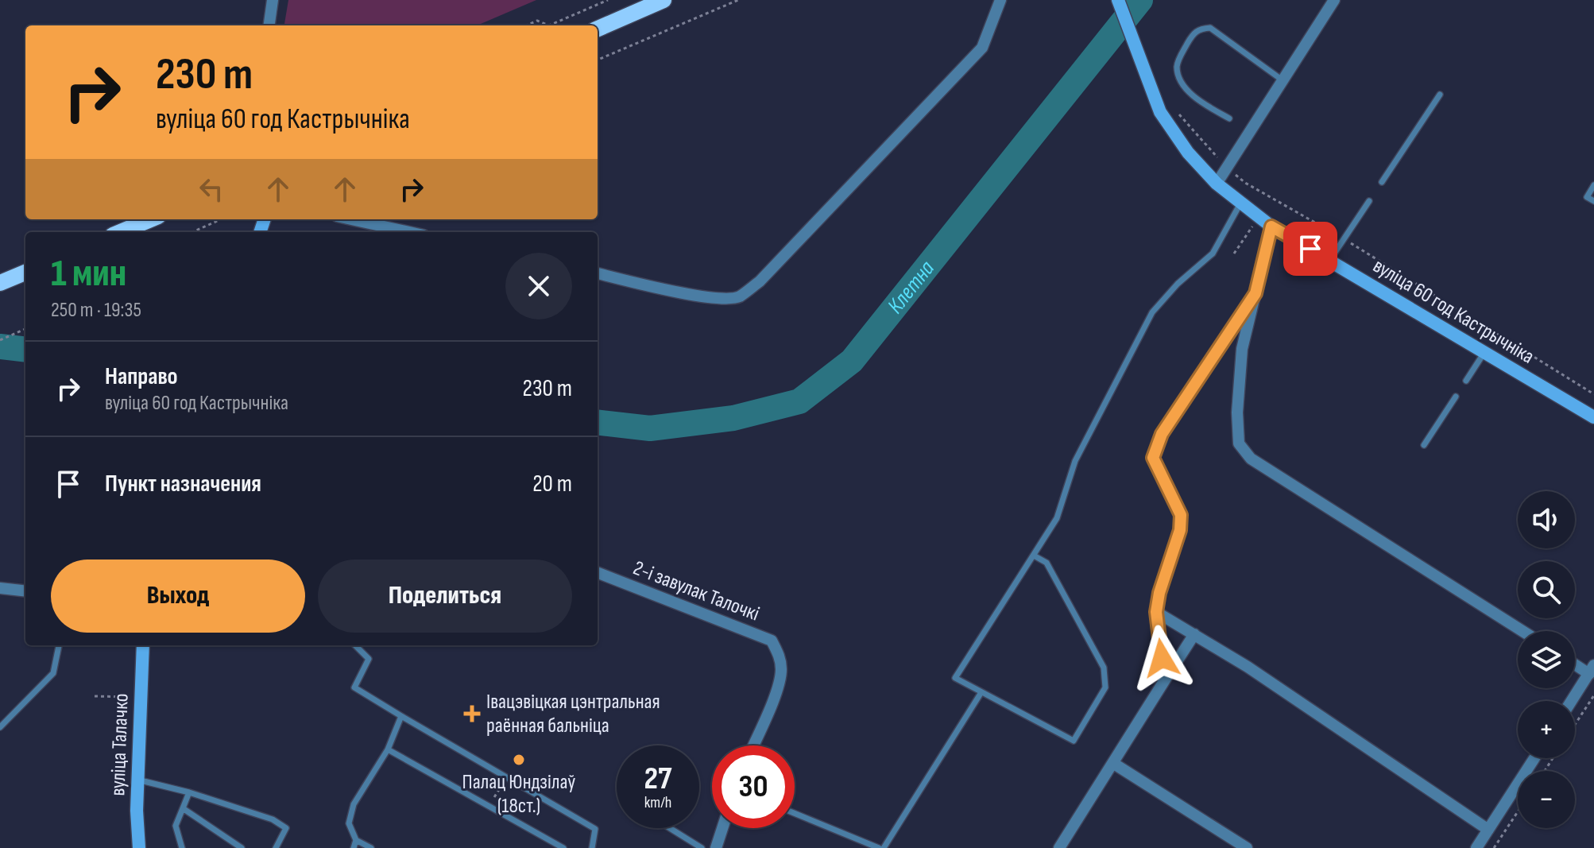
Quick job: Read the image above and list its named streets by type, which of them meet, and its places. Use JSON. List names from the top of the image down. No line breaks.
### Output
{"streets":{"street":["вуліца 60 год Кастрычніка","2-і завулак Талочкі","вуліца Талачко"]},"water":["Клетна"],"places":{"health":["Івацэвіцкая цэнтральная раённая бальніца"],"other":["Палац Юндзілаў (18ст.)"]},"page":{"turn":["230 m","вуліца 60 год Кастрычніка"],"heading":["1 мин","250 m · 19:35"],"list":[{"name":"Направо","note":"вуліца 60 год Кастрычніка","value":"230 m"},{"name":"Пункт назначения","value":"20 m"}],"map_buttons":["+","−"],"buttons":["Выход","Поделиться"],"speed":"27 km/h","limit":"30"}}
